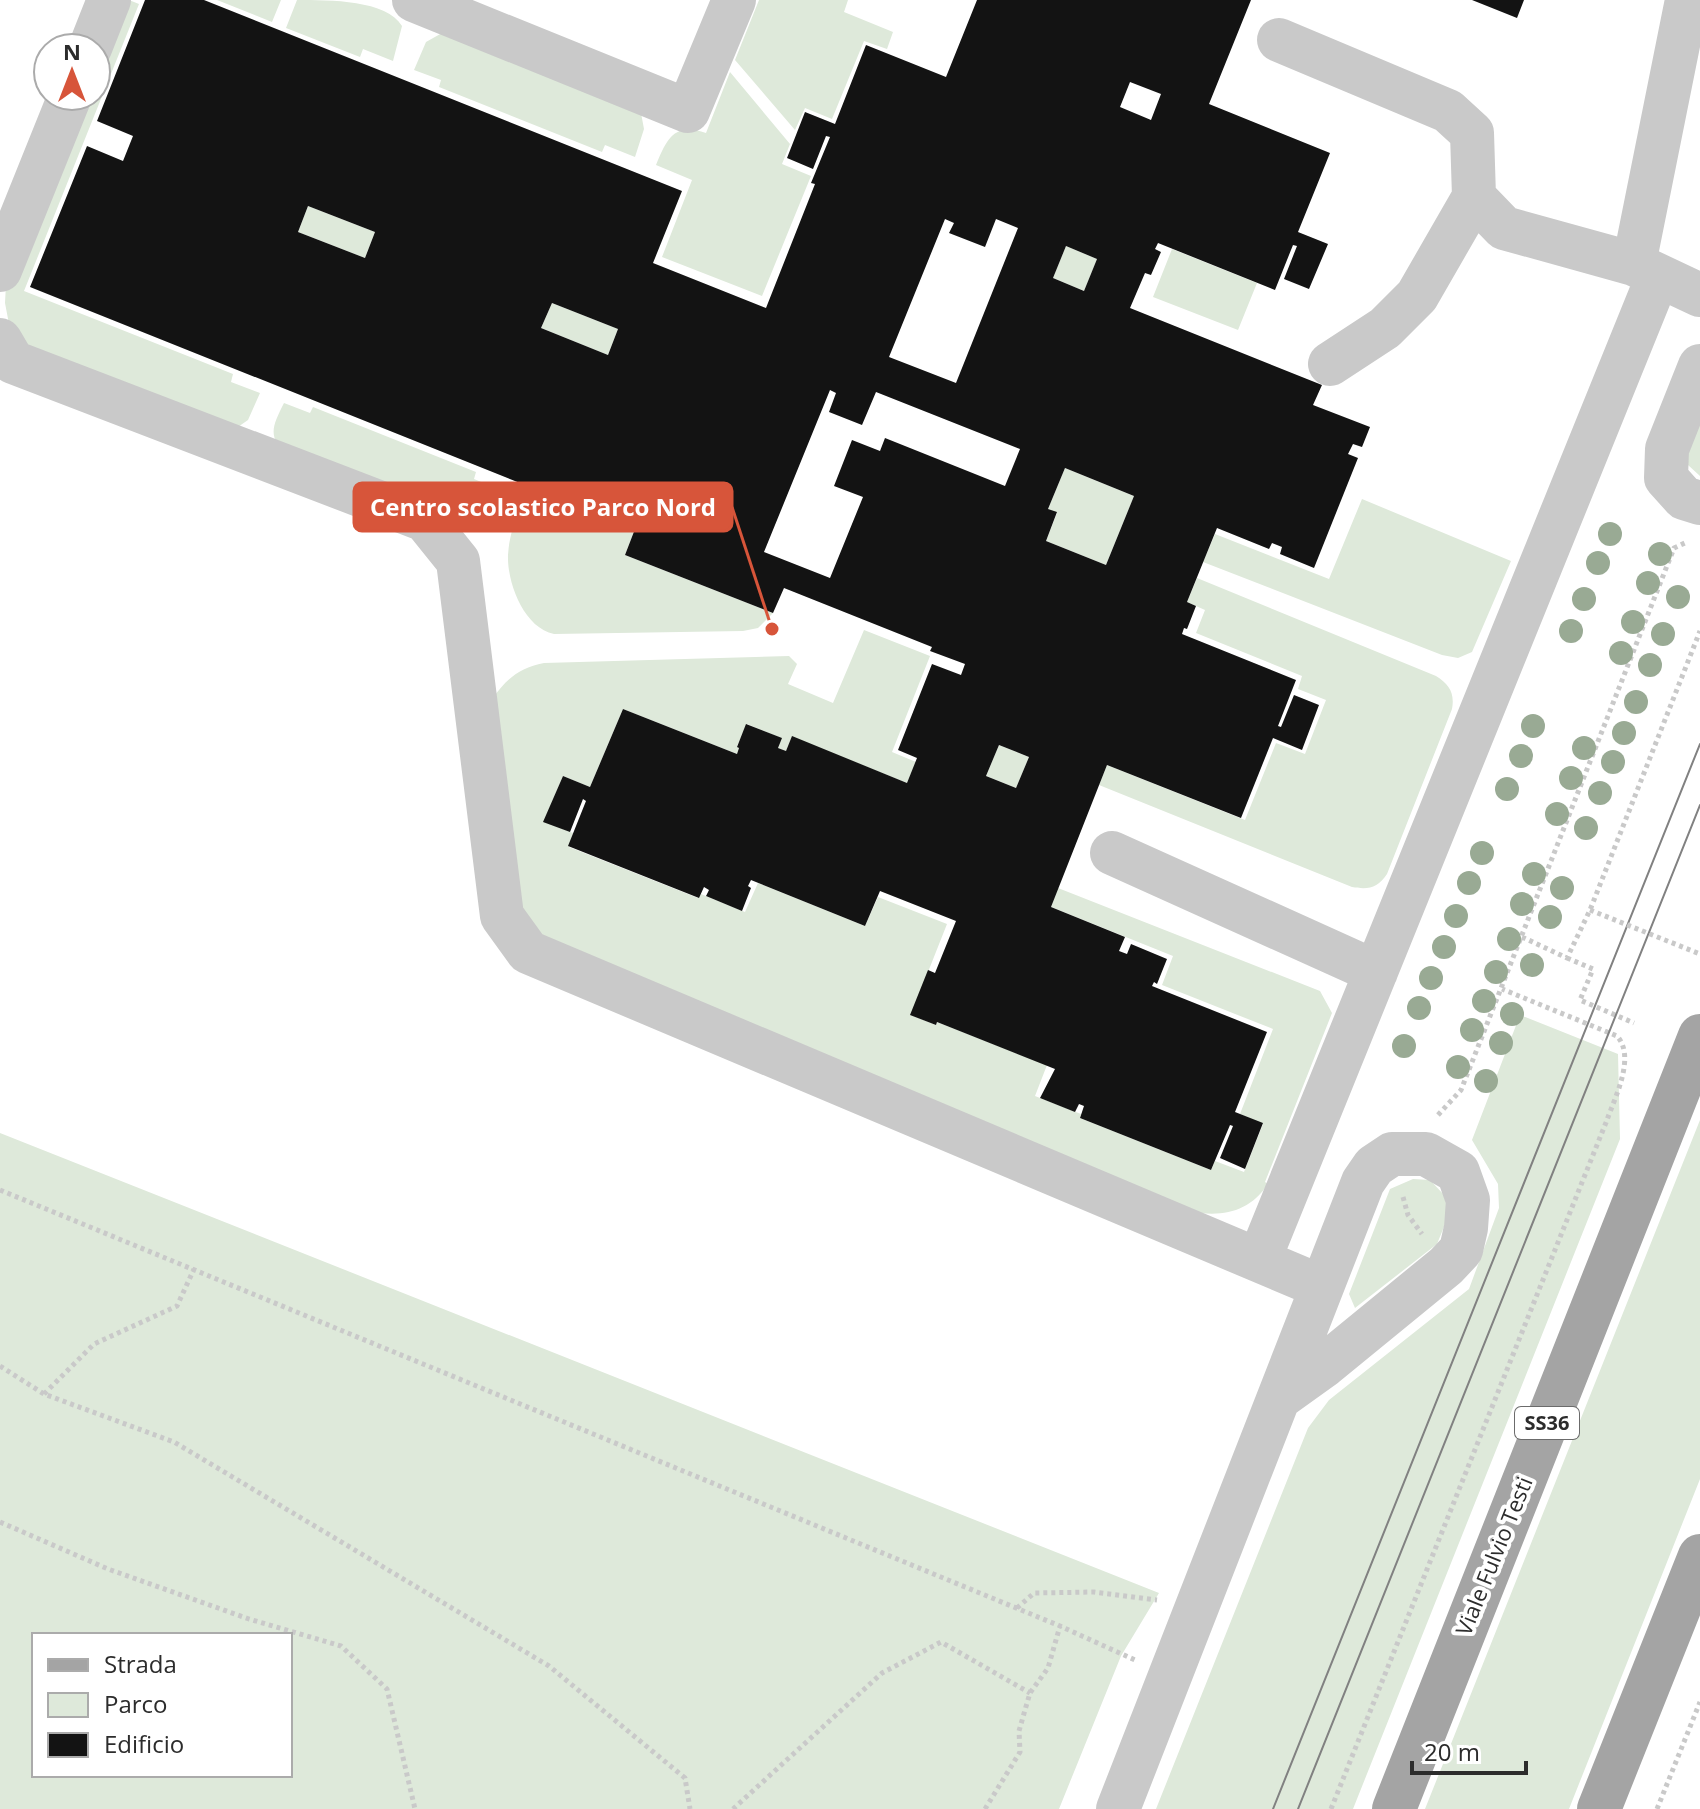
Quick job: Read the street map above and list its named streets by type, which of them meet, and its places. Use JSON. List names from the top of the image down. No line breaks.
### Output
{"streets":{"main road":["SS36","Viale Fulvio Testi"]},"places":["Centro scolastico Parco Nord"],"legend":["Strada","Parco","Edificio"],"scale_bar":"20 m","north":"top"}
